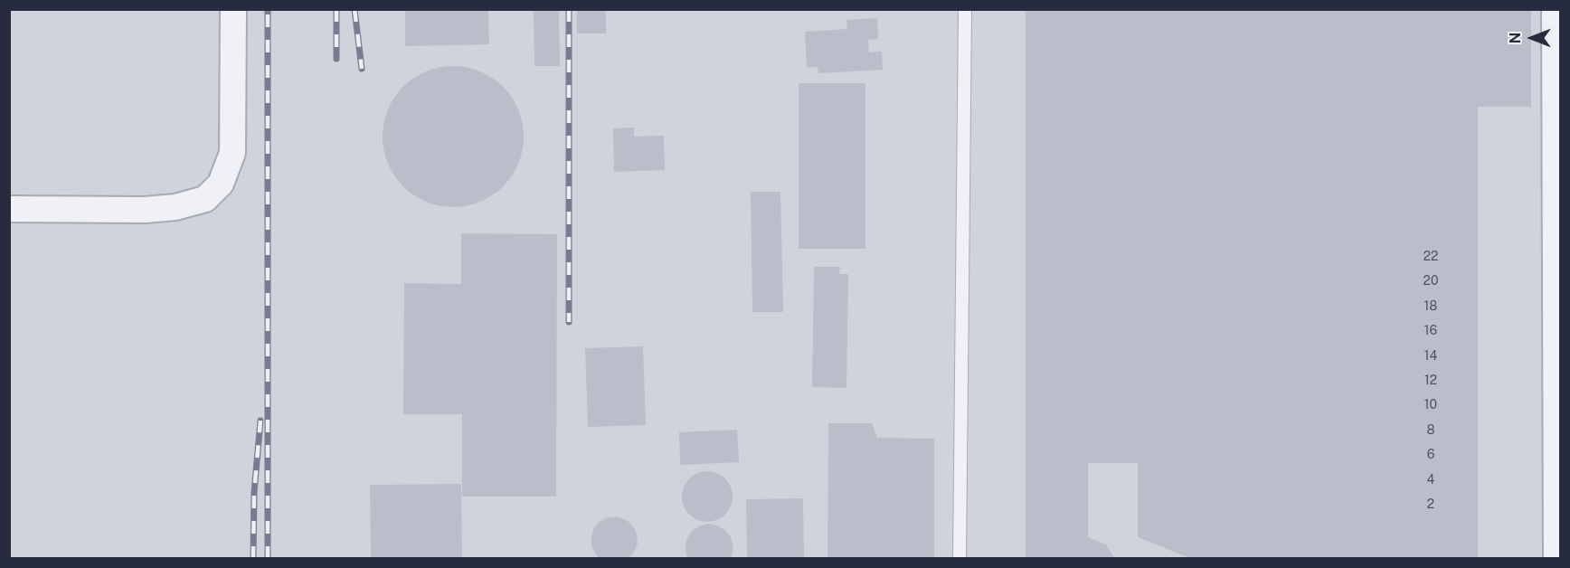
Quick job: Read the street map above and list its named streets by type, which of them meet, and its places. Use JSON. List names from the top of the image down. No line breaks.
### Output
{"house_numbers":["22","20","18","16","14","12","10","8","6","4","2"],"north":"left"}
